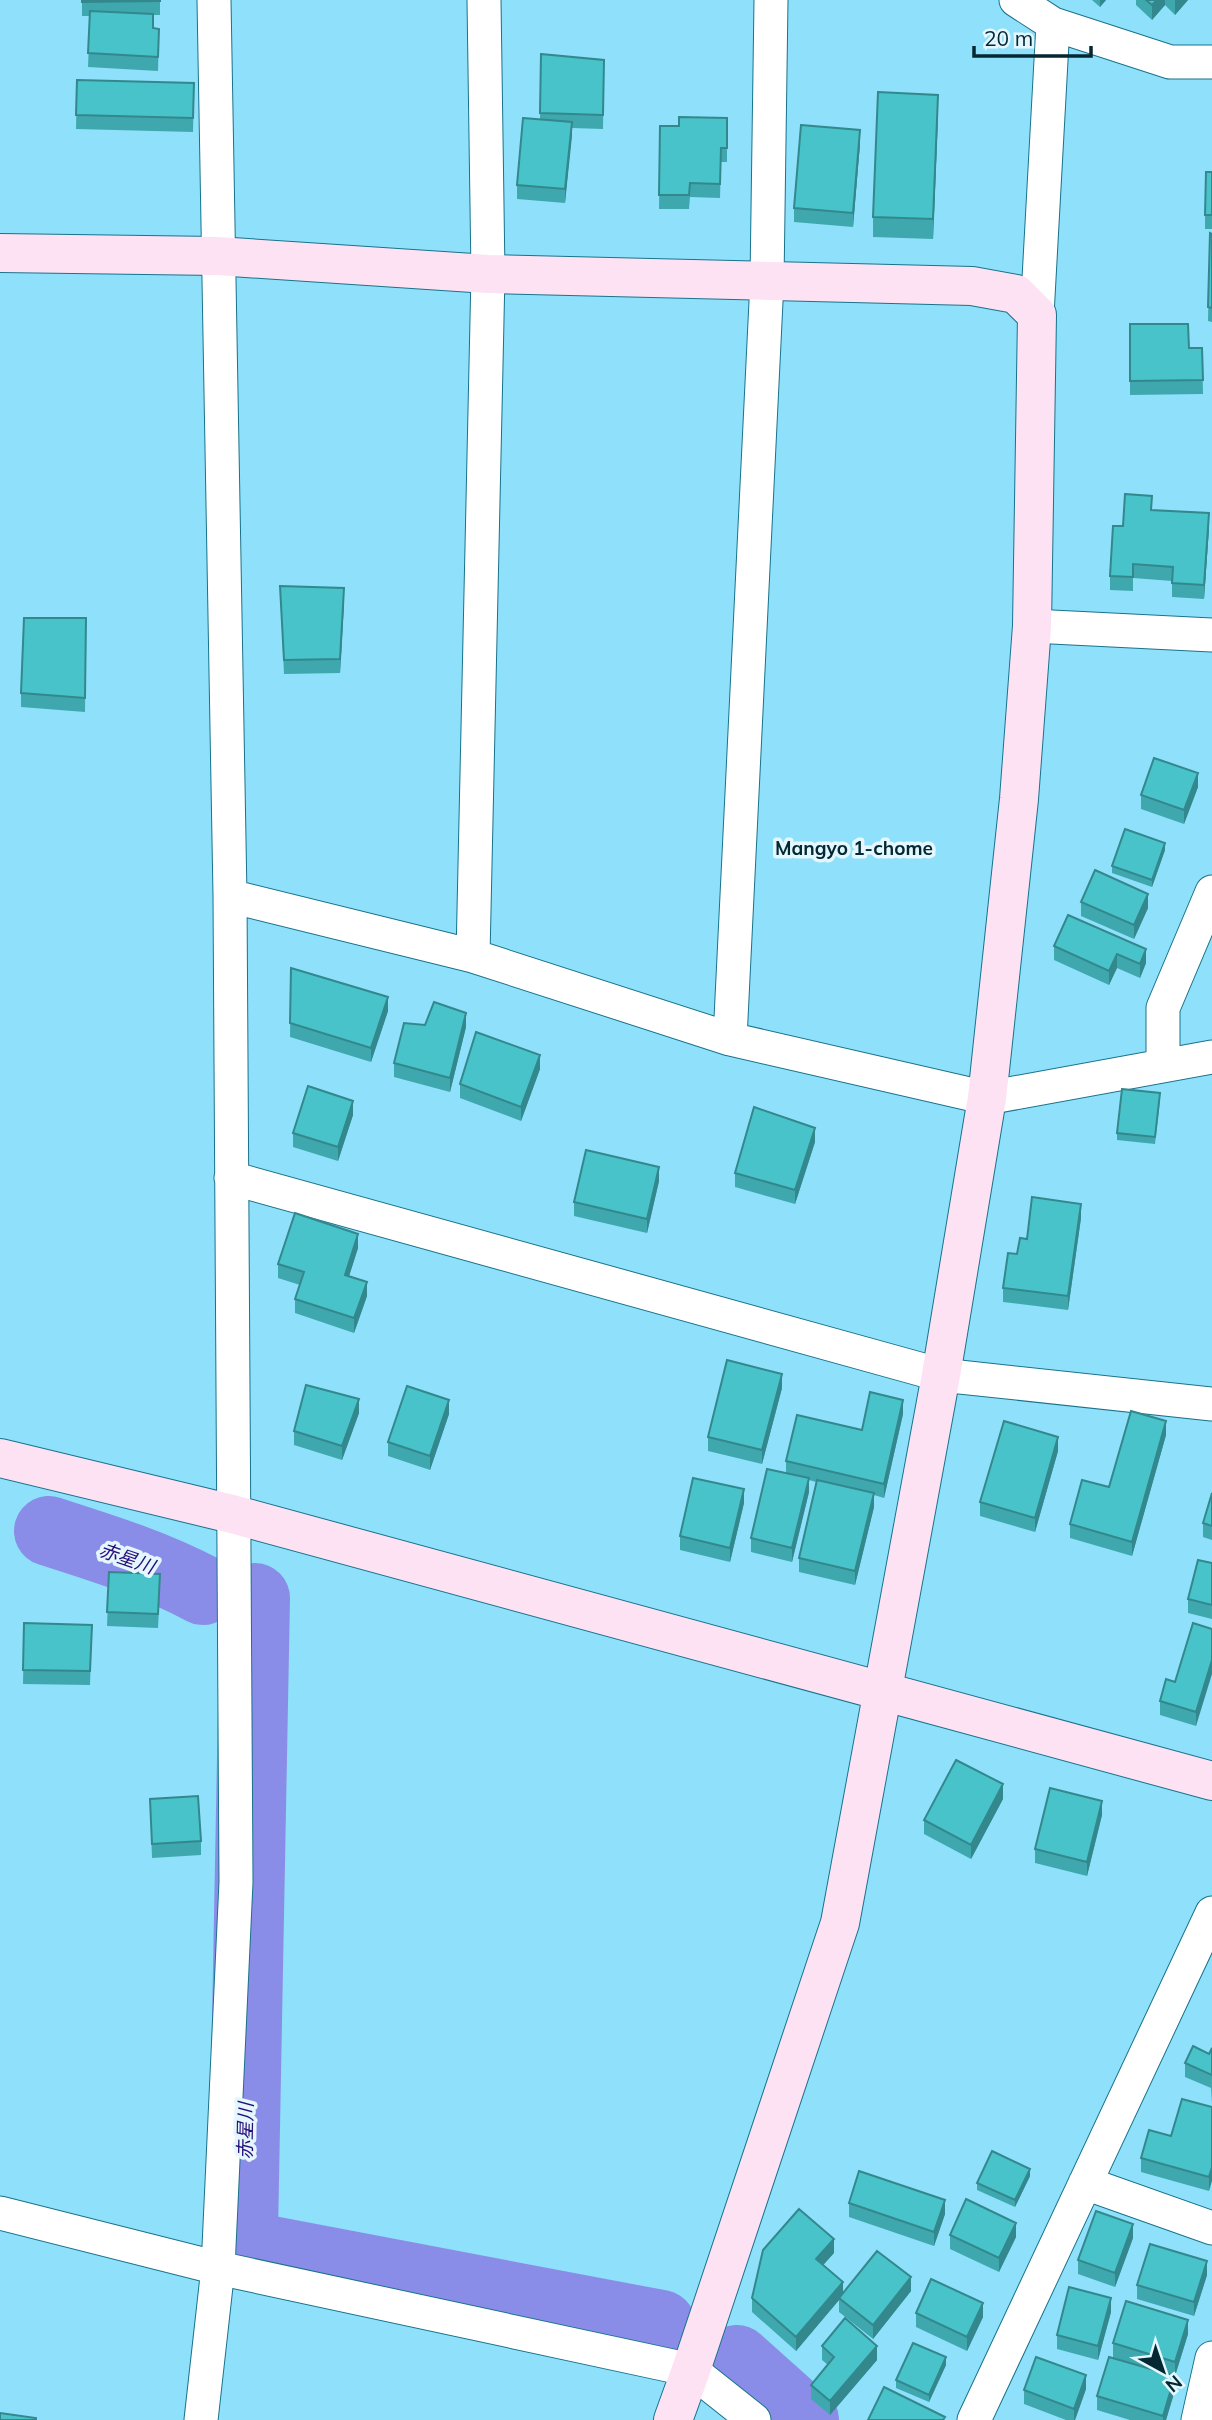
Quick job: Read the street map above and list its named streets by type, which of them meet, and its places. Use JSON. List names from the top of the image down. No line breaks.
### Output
{"districts":["Mangyo 1-chome"],"water":["赤星川"],"scale_bar":"20 m","north":"bottom right"}
